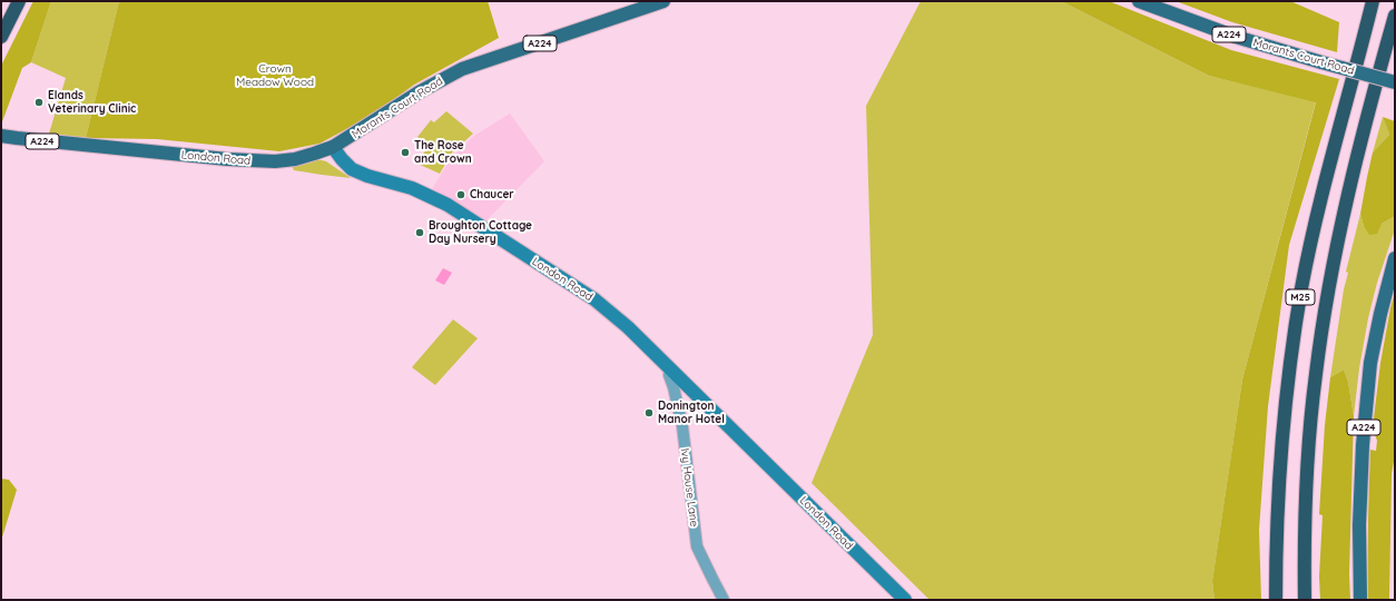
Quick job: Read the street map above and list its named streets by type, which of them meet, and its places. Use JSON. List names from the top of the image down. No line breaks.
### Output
{"streets":{"highway":["M25"],"main road":["A224","Morants Court Road","London Road"],"street":["Ivy House Lane"]},"crossings":[["Morants Court Road","London Road"],["London Road","Ivy House Lane"]],"parks":["Crown Meadow Wood"],"places":["Elands Veterinary Clinic","The Rose and Crown","Chaucer","Broughton Cottage Day Nursery","Donington Manor Hotel"]}
